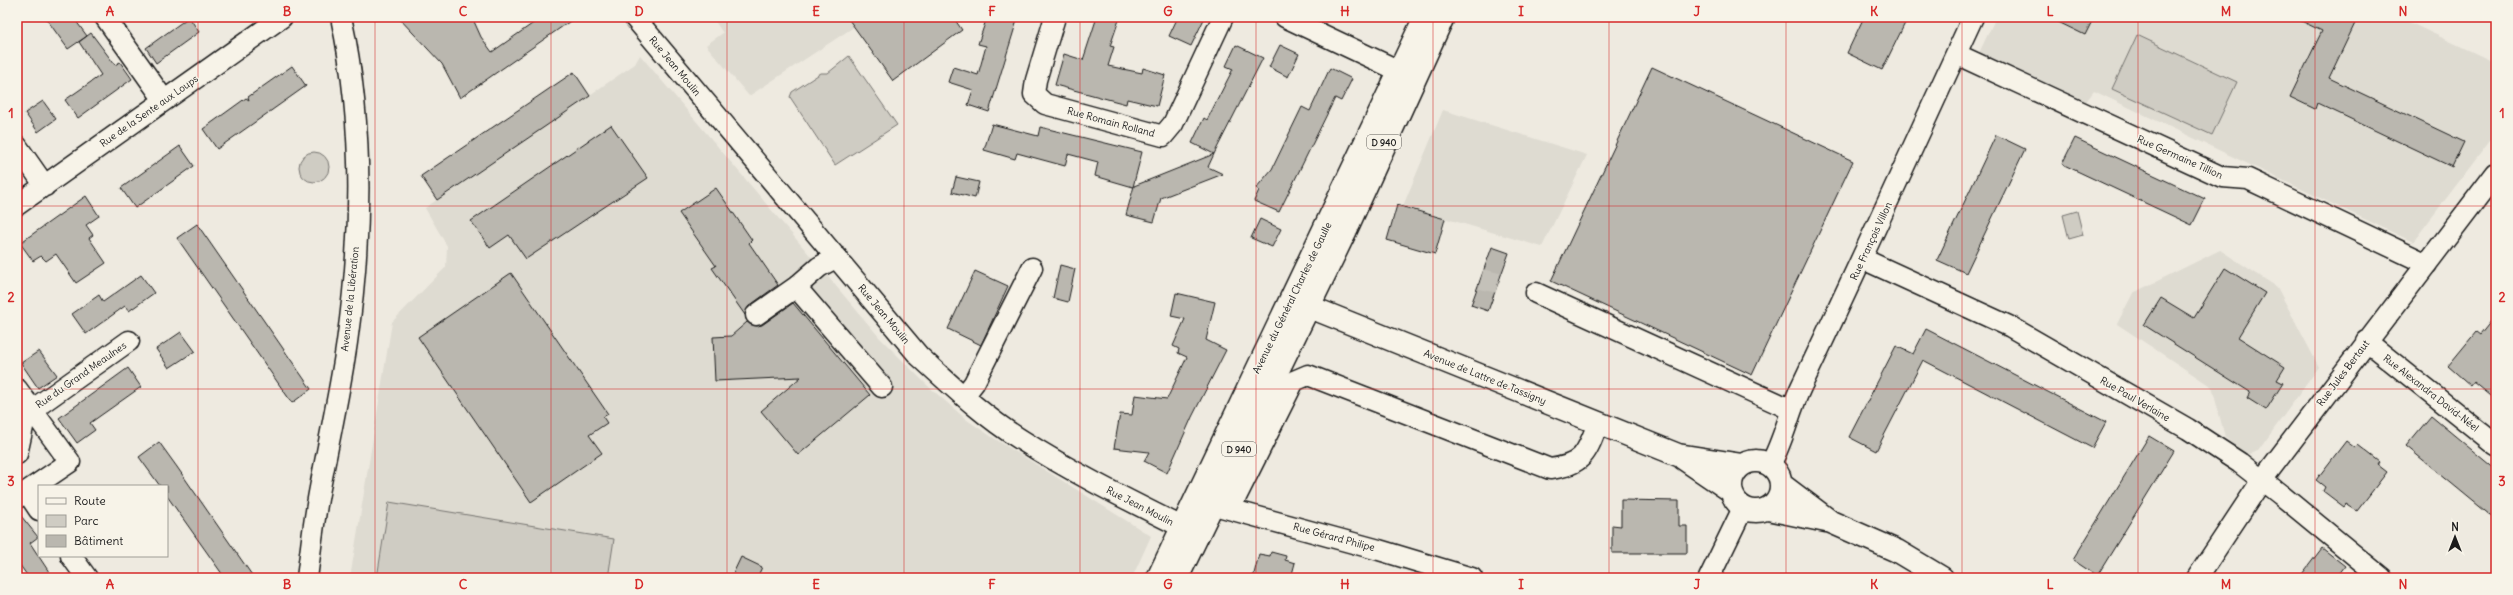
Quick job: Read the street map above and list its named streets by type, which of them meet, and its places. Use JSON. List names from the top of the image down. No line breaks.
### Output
{"streets":{"main road":["D 940","Avenue du Général Charles de Gaulle","Avenue de Lattre de Tassigny"],"street":["Rue Jean Moulin","Rue de la Sente aux Loups","Rue Romain Rolland","Rue Germaine Tillion","Rue François Villon","Avenue de la Libération","Rue Jules Bertaut","Rue du Grand Meaulnes","Rue Alexandra David-Néel","Rue Paul Verlaine","Rue Gérard Philipe"]},"crossings":[["Rue Jean Moulin","Avenue du Général Charles de Gaulle"],["Rue Germaine Tillion","Rue François Villon"],["Rue Germaine Tillion","Rue Jules Bertaut"],["Rue François Villon","Avenue de Lattre de Tassigny"],["Rue François Villon","Rue Paul Verlaine"],["Avenue du Général Charles de Gaulle","Avenue de Lattre de Tassigny"],["Avenue du Général Charles de Gaulle","Rue Gérard Philipe"],["Rue Jules Bertaut","Rue Alexandra David-Néel"],["Rue Jules Bertaut","Rue Paul Verlaine"]],"legend":["Route","Parc","Bâtiment"],"north":"top","grid":{"columns":["A","B","C","D","E","F","G","H","I","J","K","L","M","N"],"rows":["1","2","3"]}}
